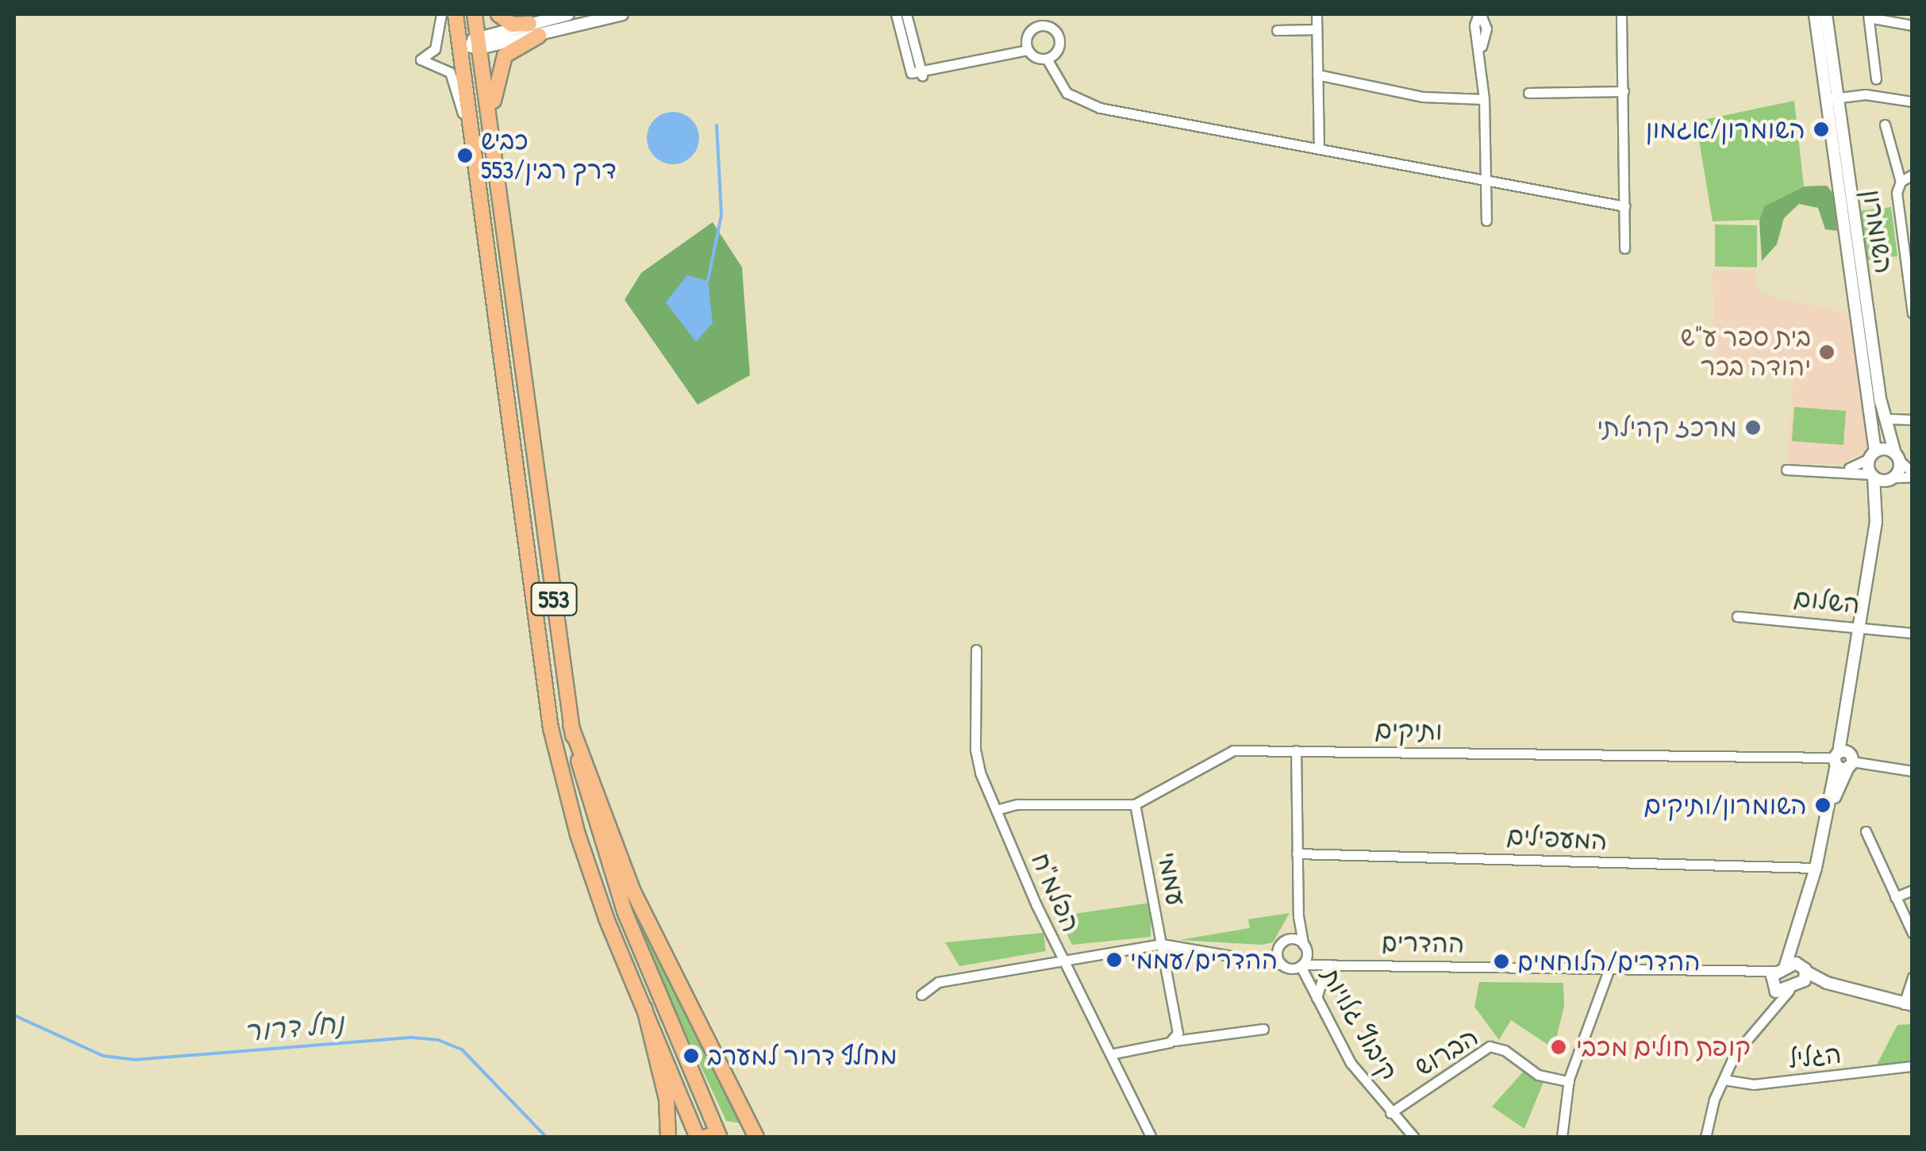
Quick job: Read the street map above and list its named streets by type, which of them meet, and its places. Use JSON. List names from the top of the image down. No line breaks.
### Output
{"streets":{"main road":["553"],"street":["השומרון","השלום","ותיקים","המעפילים","עממי","הפלמ\"ח","ההדרים","קיבוץ גלויות","הברוש","הגליל"]},"crossings":[["ותיקים","עממי"],["ותיקים","קיבוץ גלויות"],["המעפילים","קיבוץ גלויות"],["ההדרים","קיבוץ גלויות"],["קיבוץ גלויות","הברוש"]],"water":["נחל דרור"],"places":["השומרון/אגמון","כביש 553/דרך רבין","בית ספר ע\"ש יהודה בכר","מרכז קהילתי","השומרון/ותיקים","ההדרים/עממי","ההדרים/הלוחמים","קופת חולים מכבי","מחלף דרור למערב"]}
